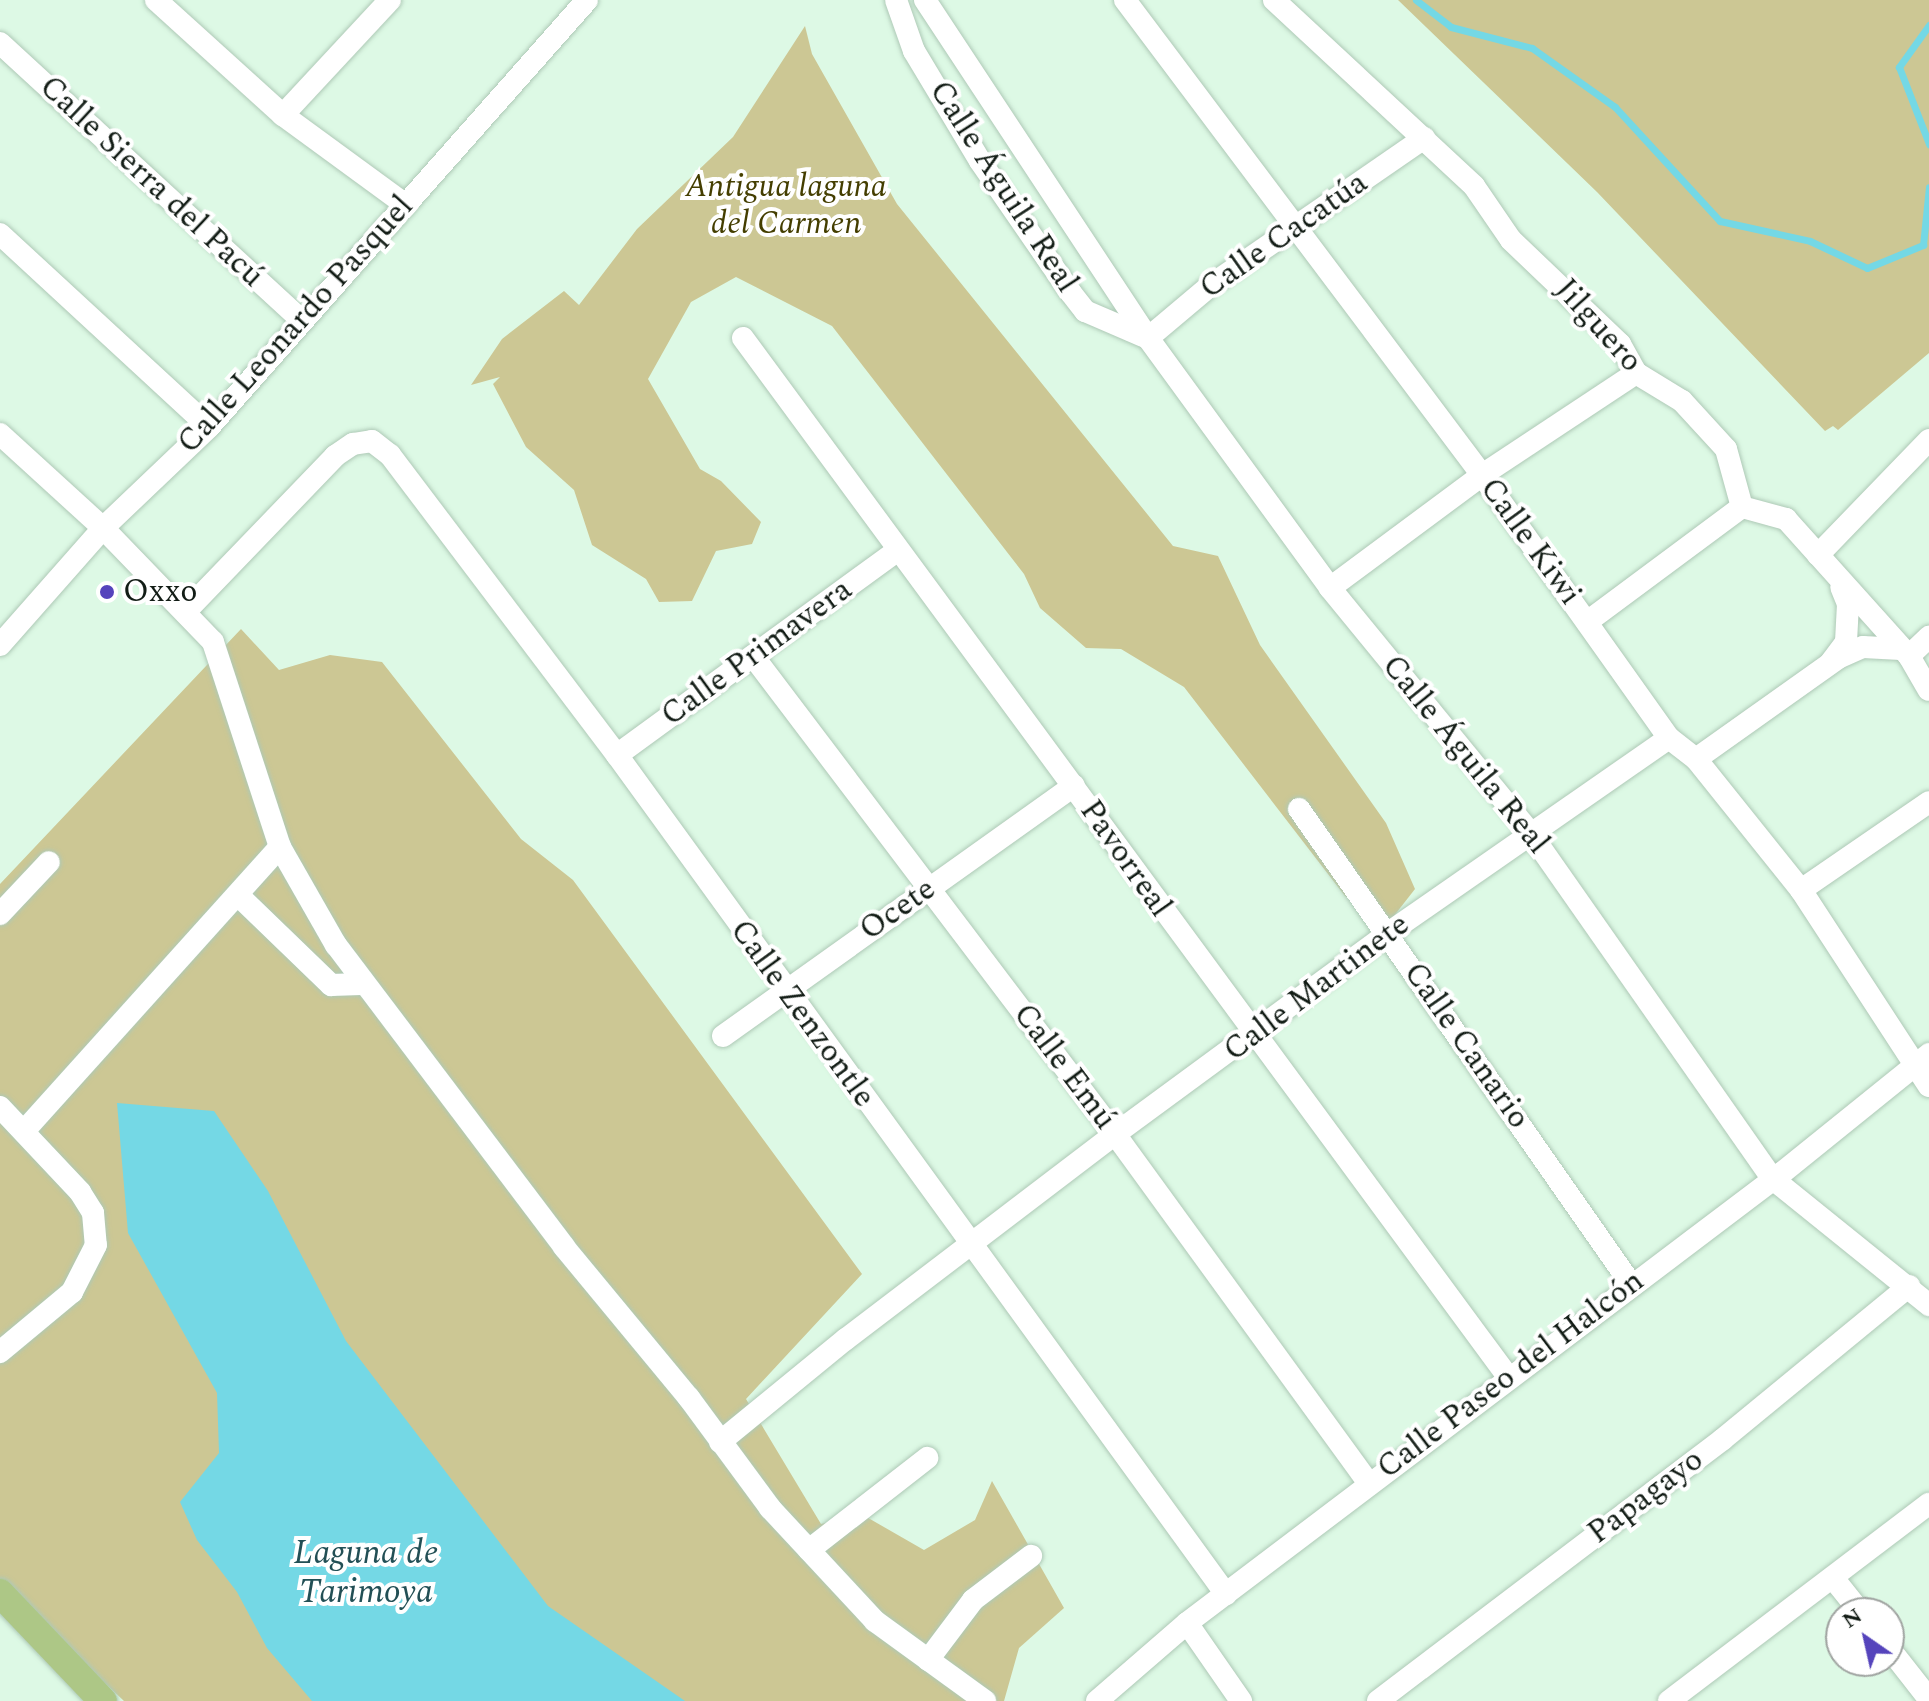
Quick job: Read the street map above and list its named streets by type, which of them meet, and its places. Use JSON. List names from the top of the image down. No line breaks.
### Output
{"streets":{"street":["Calle Sierra del Pacú","Calle Águila Real","Calle Cacatúa","Calle Leonardo Pasquel","Jilguero","Calle Kiwi","Calle Primavera","Pavorreal","Ocete","Calle Martinete","Calle Zenzontle","Calle Canario","Calle Emú","Calle Paseo del Halcón","Papagayo"]},"crossings":[["Calle Sierra del Pacú","Calle Leonardo Pasquel"],["Calle Águila Real","Calle Cacatúa"],["Calle Águila Real","Calle Martinete"],["Calle Águila Real","Calle Paseo del Halcón"],["Calle Águila Real","Papagayo"],["Calle Cacatúa","Jilguero"],["Calle Cacatúa","Calle Kiwi"],["Calle Kiwi","Calle Martinete"],["Calle Kiwi","Calle Paseo del Halcón"],["Calle Primavera","Pavorreal"],["Calle Primavera","Calle Zenzontle"],["Calle Primavera","Calle Emú"],["Pavorreal","Ocete"],["Pavorreal","Calle Martinete"],["Pavorreal","Calle Paseo del Halcón"],["Ocete","Calle Zenzontle"],["Ocete","Calle Emú"],["Calle Martinete","Calle Zenzontle"],["Calle Martinete","Calle Canario"],["Calle Martinete","Calle Emú"],["Calle Zenzontle","Calle Paseo del Halcón"],["Calle Canario","Calle Paseo del Halcón"],["Calle Emú","Calle Paseo del Halcón"]],"water":["Laguna de Tarimoya"],"parks":["Antigua laguna del Carmen"],"places":["Oxxo"],"north":"top left"}
